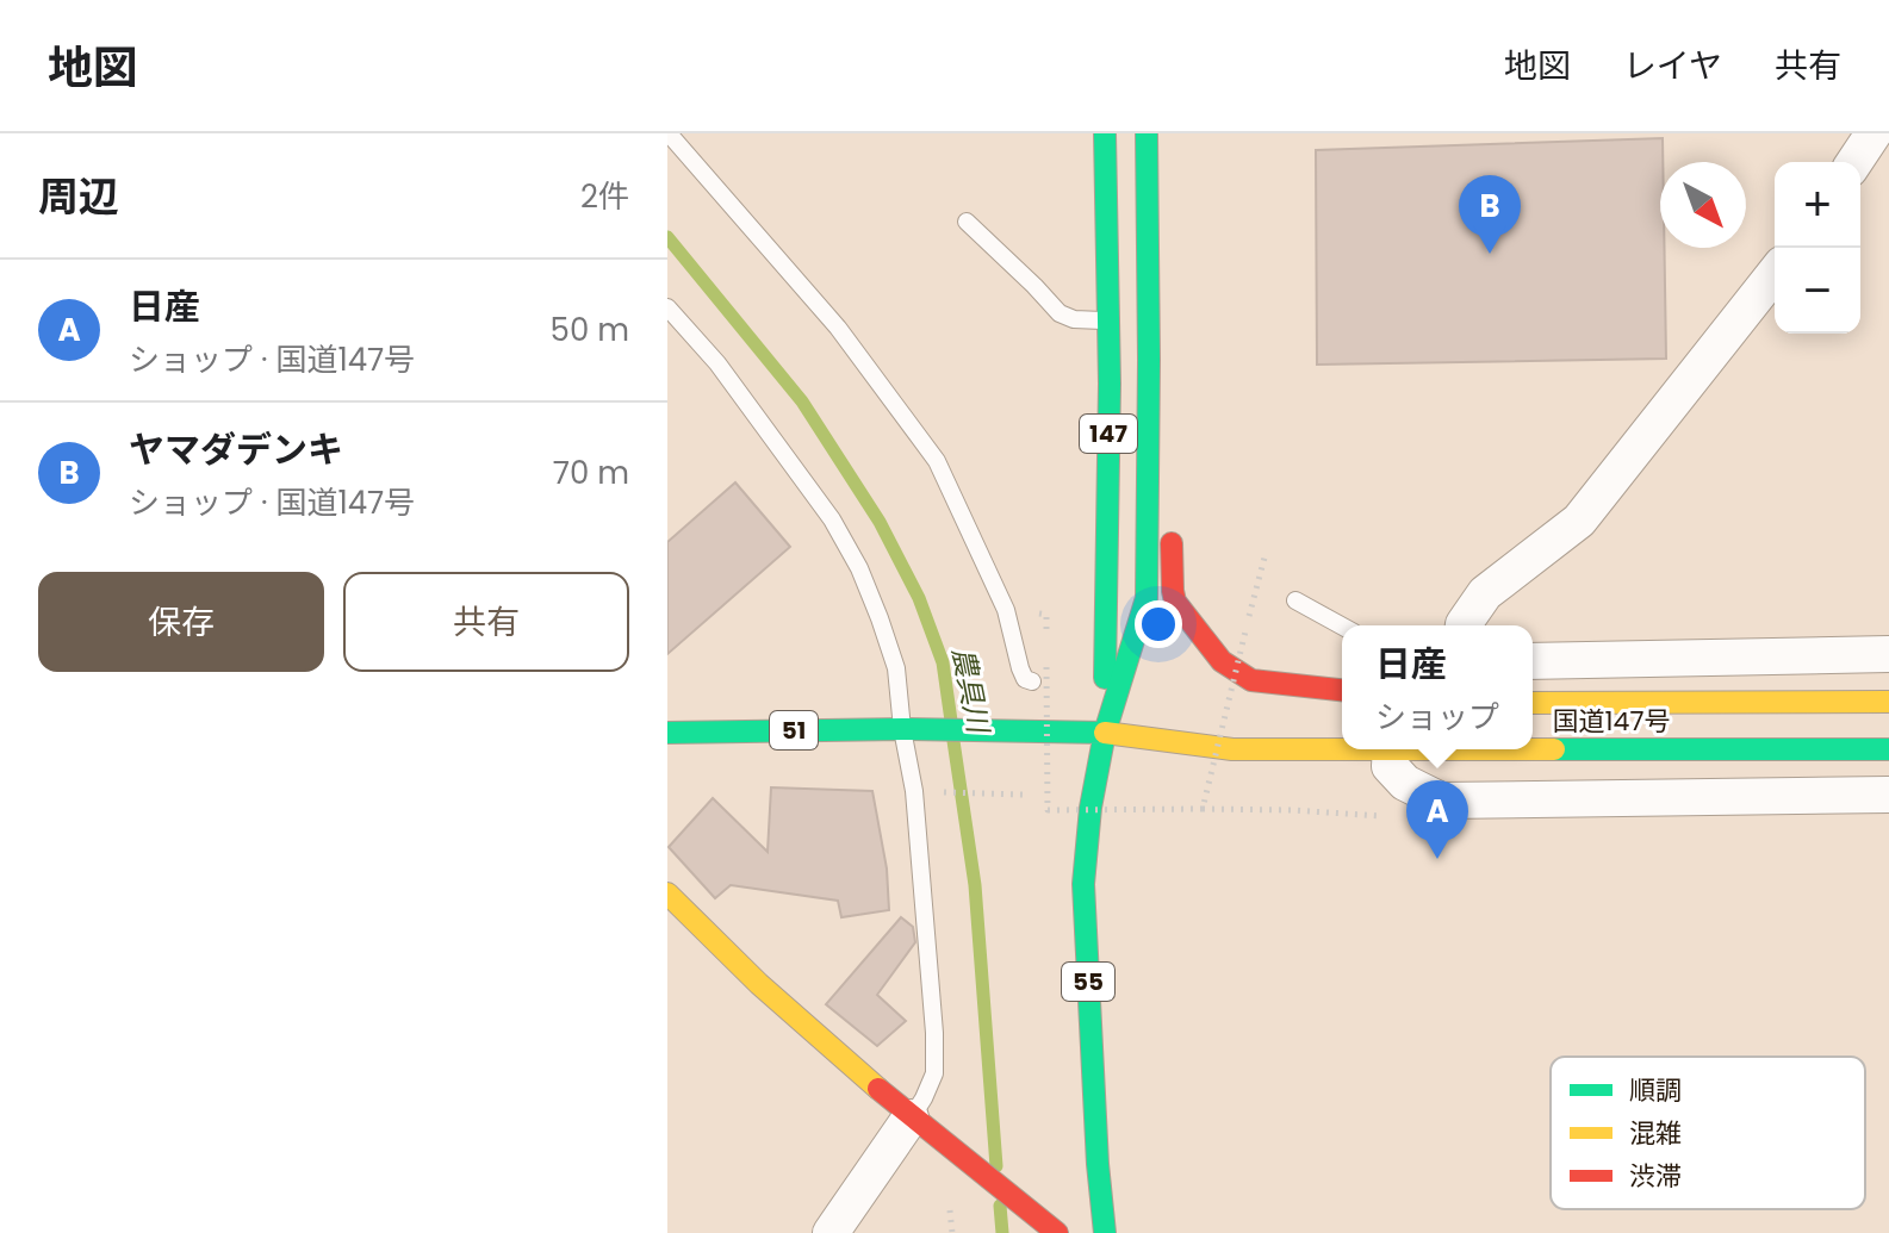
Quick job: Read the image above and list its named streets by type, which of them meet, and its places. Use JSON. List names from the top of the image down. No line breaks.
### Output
{"streets":{"main road":["147","国道147号","51","55"]},"crossings":[["147","国道147号"],["147","51"],["147","55"],["国道147号","51"],["国道147号","55"],["51","55"]],"water":["農具川"],"legend":["順調","混雑","渋滞"],"north":"bottom right","page":{"header":"地図","nav":["地図","レイヤ","共有"],"heading":["周辺","2件"],"map_buttons":["+","−"],"pins":["B","A"],"list":[{"mark":"A","name":"日産","note":"ショップ · 国道147号","value":"50 m"},{"mark":"B","name":"ヤマダデンキ","note":"ショップ · 国道147号","value":"70 m"}],"buttons":["保存","共有"],"popup":["日産","ショップ"]}}
